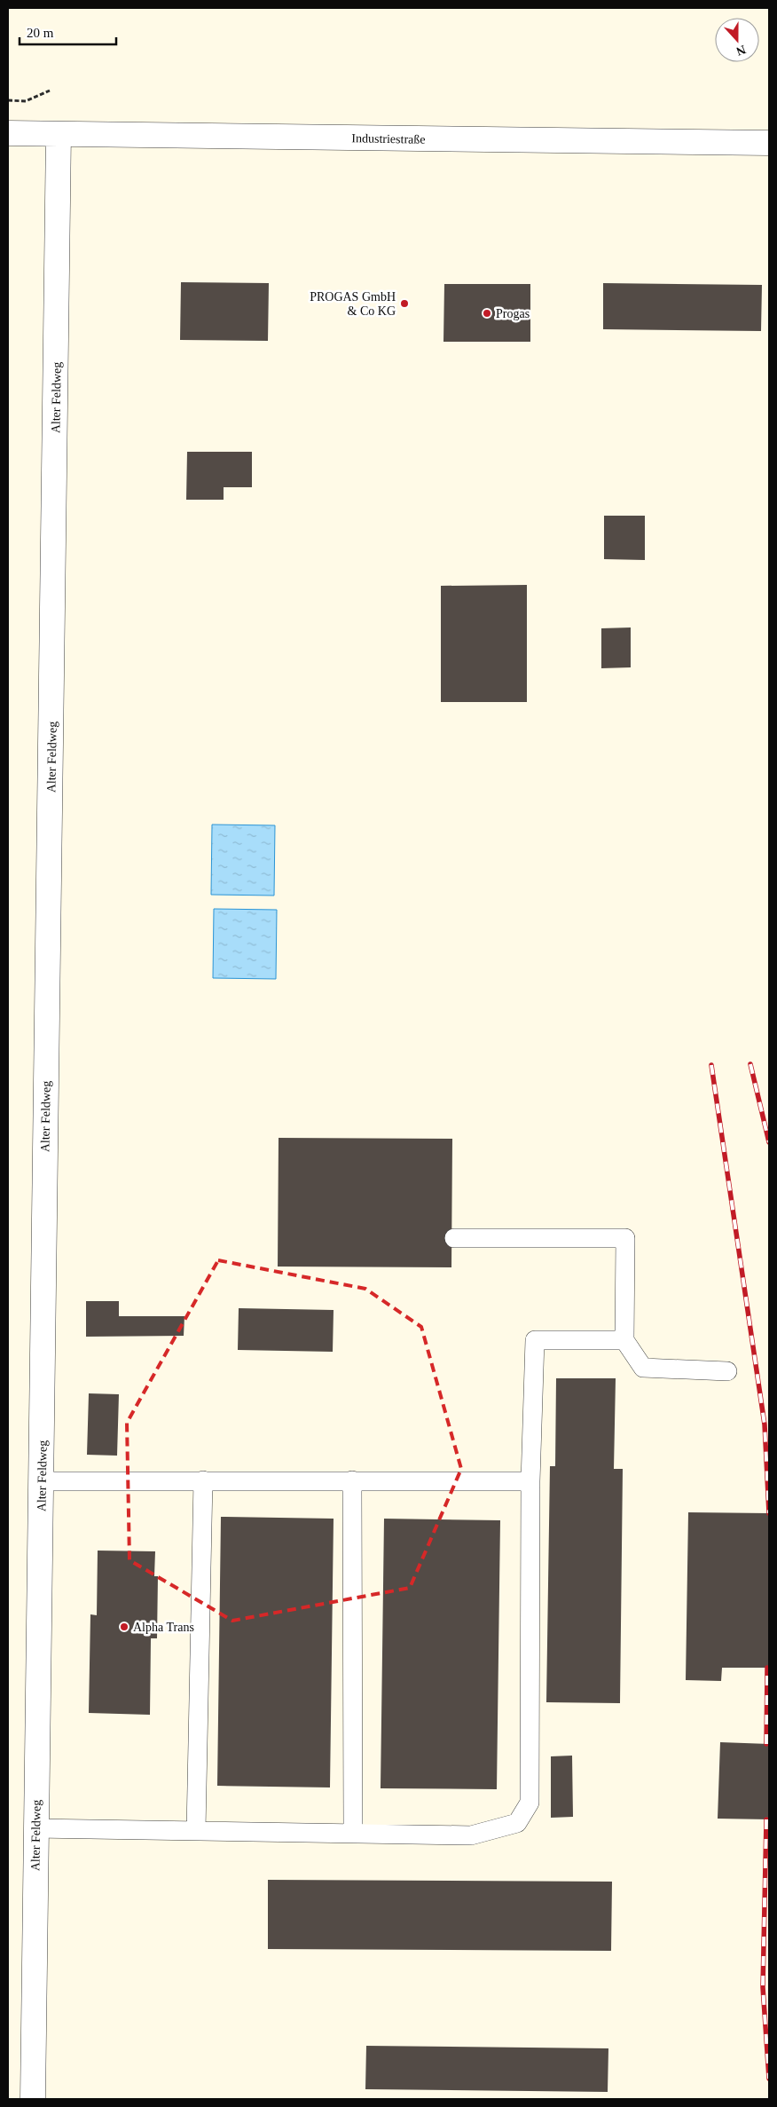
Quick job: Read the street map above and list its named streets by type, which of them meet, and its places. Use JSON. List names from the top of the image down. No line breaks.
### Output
{"streets":{"street":["Industriestraße","Alter Feldweg"]},"crossings":[["Industriestraße","Alter Feldweg"]],"places":["PROGAS GmbH & Co KG","Progas","Alpha Trans"],"scale_bar":"20 m","north":"bottom"}
